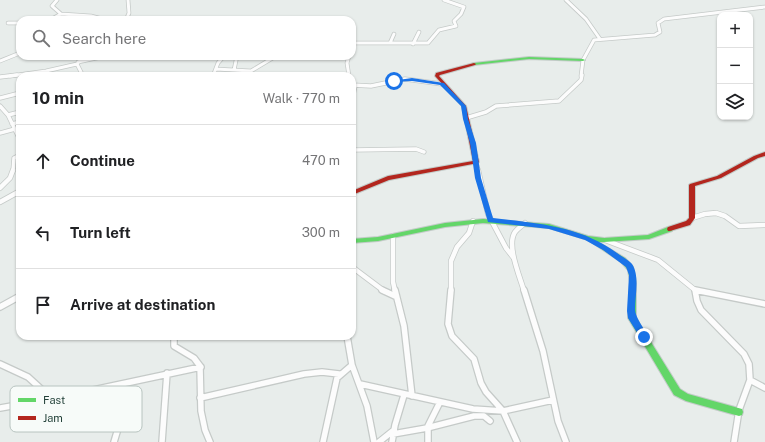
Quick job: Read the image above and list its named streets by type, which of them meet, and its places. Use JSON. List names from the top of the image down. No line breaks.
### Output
{"legend":["Fast","Jam"],"page":{"map_buttons":["+","−"],"search":"Search here","heading":["10 min","Walk · 770 m"],"list":[["Continue","470 m"],["Turn left","300 m"],"Arrive at destination"]}}
